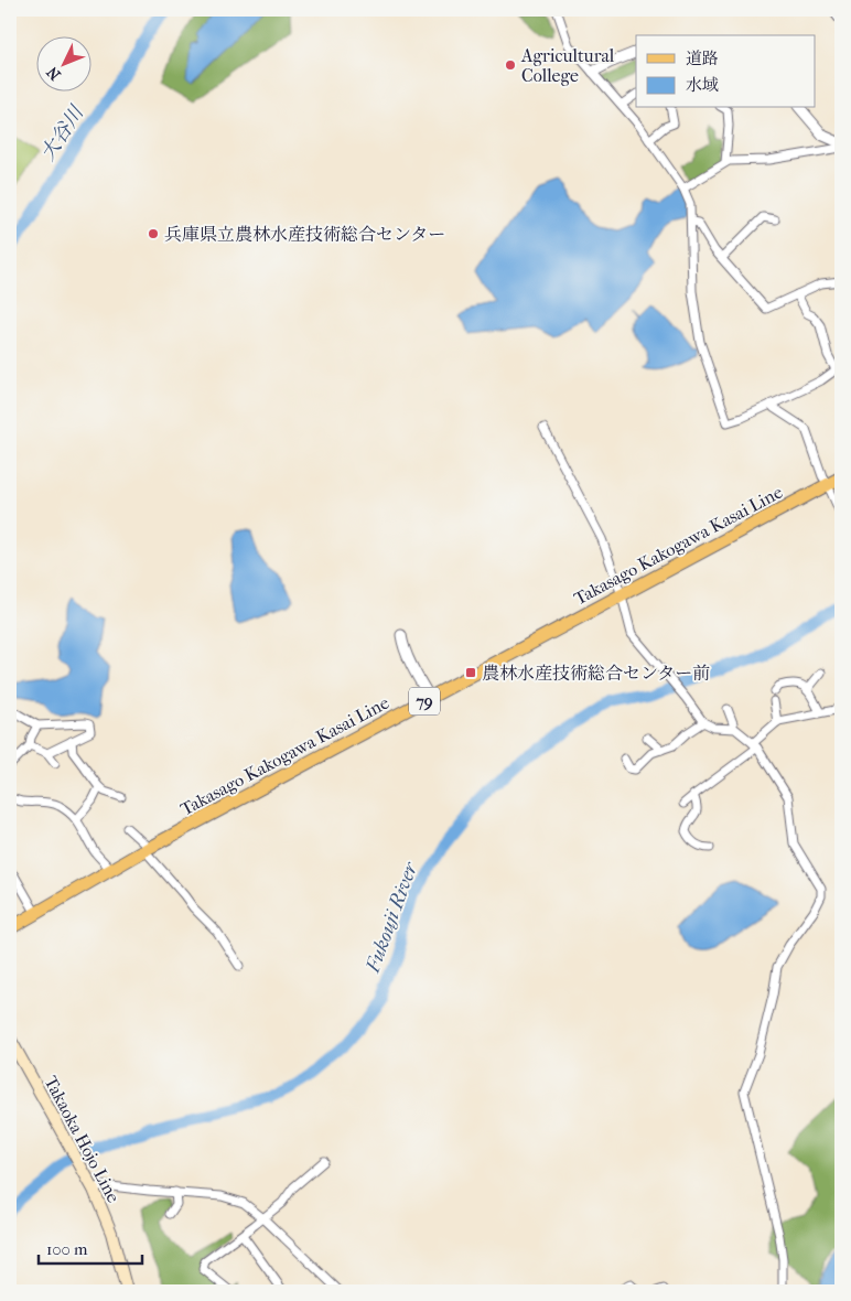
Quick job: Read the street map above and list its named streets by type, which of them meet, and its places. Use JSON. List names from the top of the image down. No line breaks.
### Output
{"streets":{"main road":["Takasago Kakogawa Kasai Line","79","Takaoka Hojo Line"]},"water":["大谷川","Fukouji River"],"places":{"other":["Agricultural College","兵庫県立農林水産技術総合センター"],"transit":["農林水産技術総合センター前"]},"legend":["道路","水域"],"scale_bar":"100 m","north":"bottom left"}
